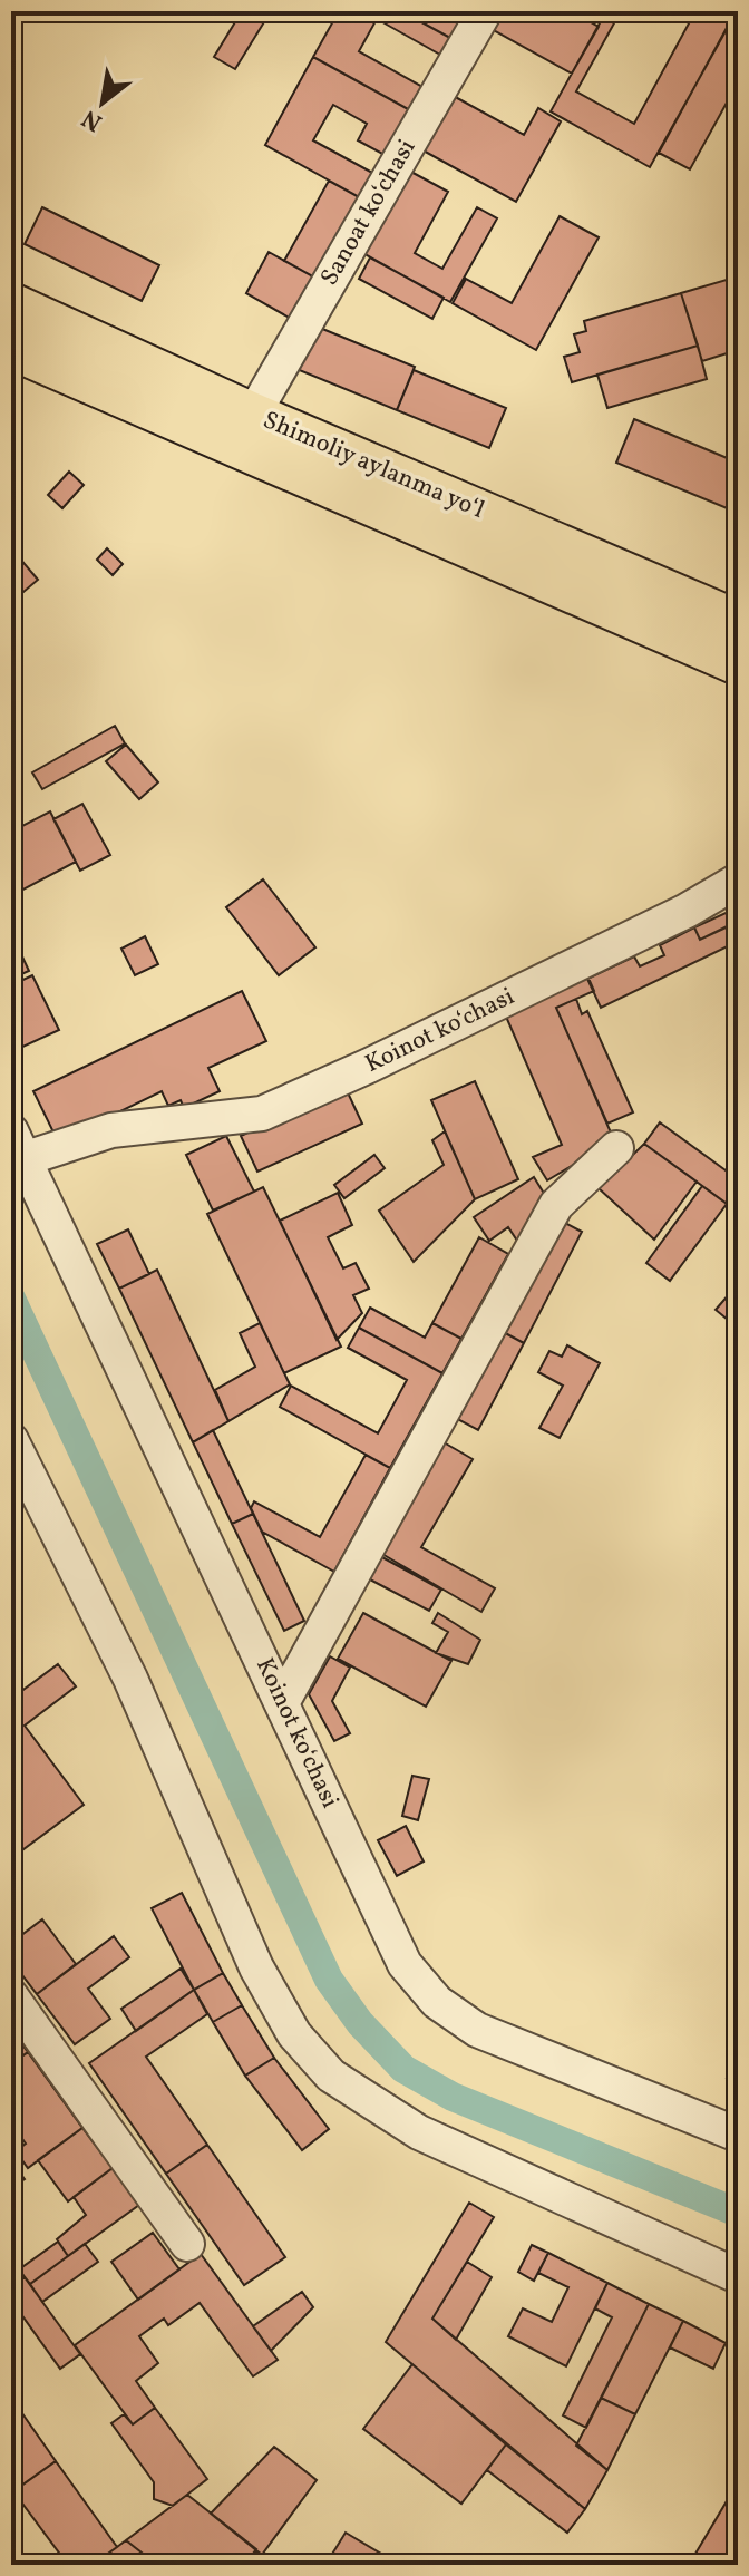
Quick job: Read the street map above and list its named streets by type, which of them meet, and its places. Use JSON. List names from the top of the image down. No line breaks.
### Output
{"streets":{"main road":["Shimoliy aylanma yoʻl"],"street":["Sanoat koʻchasi","Koinot koʻchasi"]},"crossings":[["Sanoat koʻchasi","Shimoliy aylanma yoʻl"]],"north":"bottom left"}
